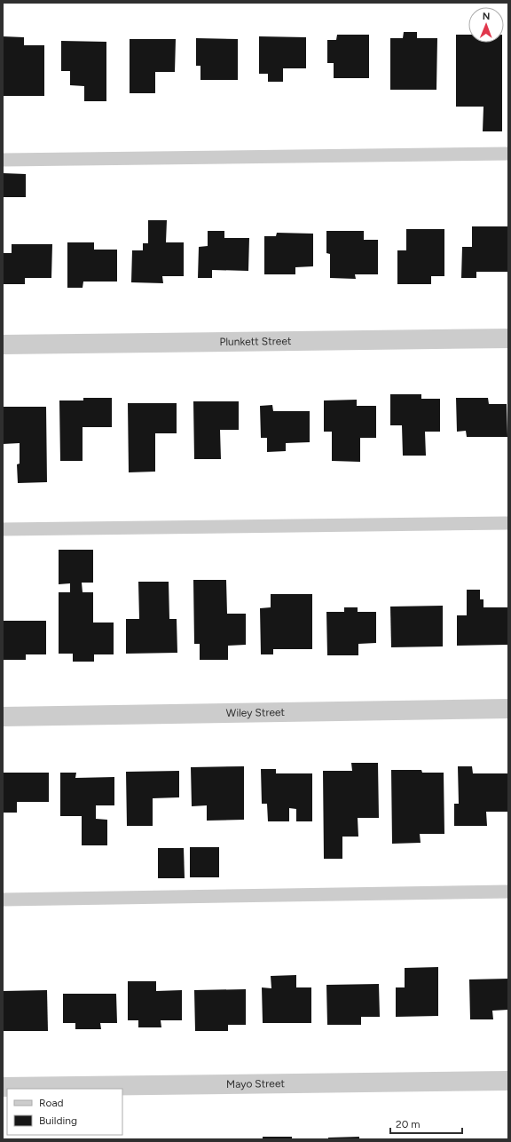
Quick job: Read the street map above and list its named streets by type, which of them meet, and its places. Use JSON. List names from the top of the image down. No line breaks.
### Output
{"streets":{"street":["Plunkett Street","Wiley Street","Mayo Street"]},"legend":["Road","Building"],"scale_bar":"20 m","north":"top"}
